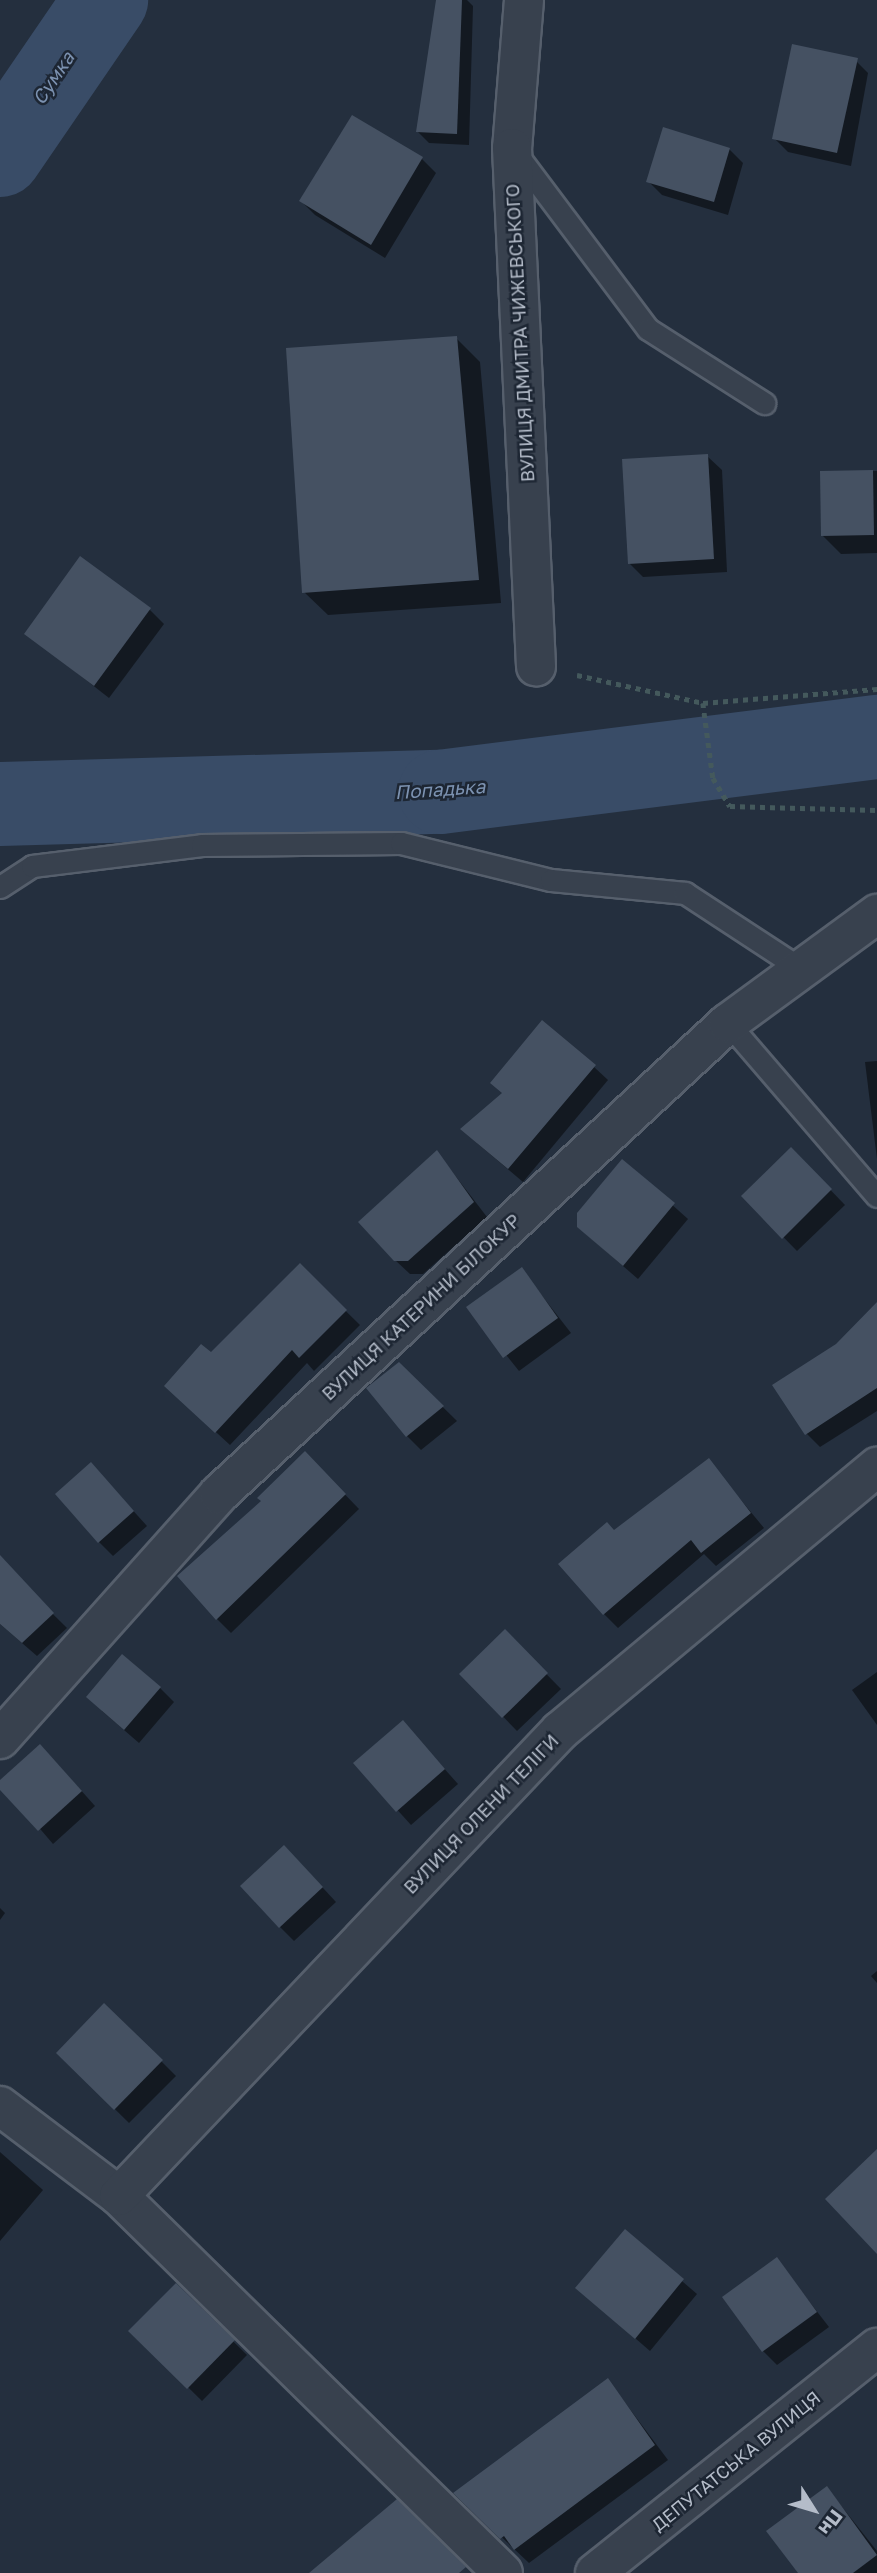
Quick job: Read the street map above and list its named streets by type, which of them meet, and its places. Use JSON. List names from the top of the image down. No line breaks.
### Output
{"streets":{"street":["ВУЛИЦЯ ДМИТРА ЧИЖЕВСЬКОГО","ВУЛИЦЯ КАТЕРИНИ БІЛОКУР","ВУЛИЦЯ ОЛЕНИ ТЕЛІГИ","ДЕПУТАТСЬКА ВУЛИЦЯ"]},"water":["Сумка","Попадька"],"north":"bottom right"}
